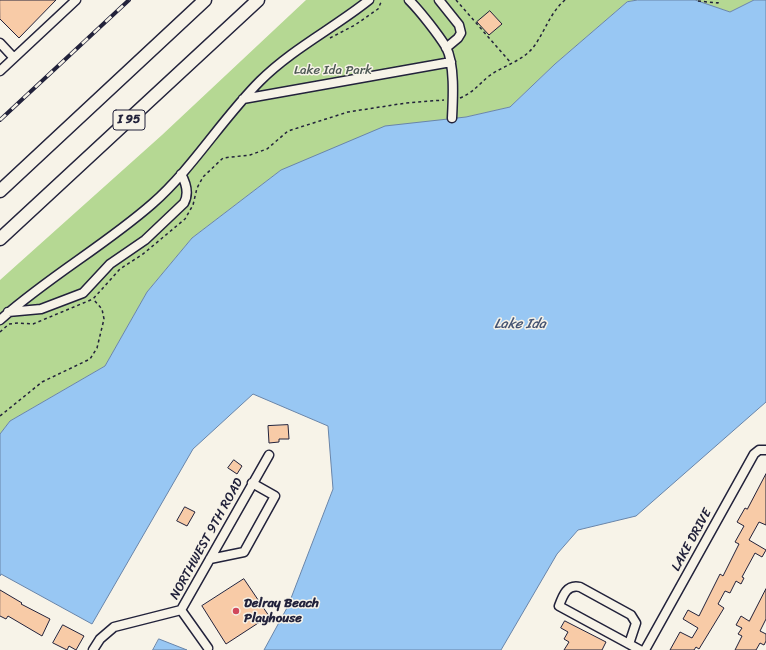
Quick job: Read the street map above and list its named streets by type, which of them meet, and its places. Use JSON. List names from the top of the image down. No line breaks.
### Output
{"streets":{"highway":["I 95"],"street":["NORTHWEST 9TH ROAD","LAKE DRIVE"]},"water":["Lake Ida"],"parks":["Lake Ida Park"],"places":["Delray Beach Playhouse"]}
